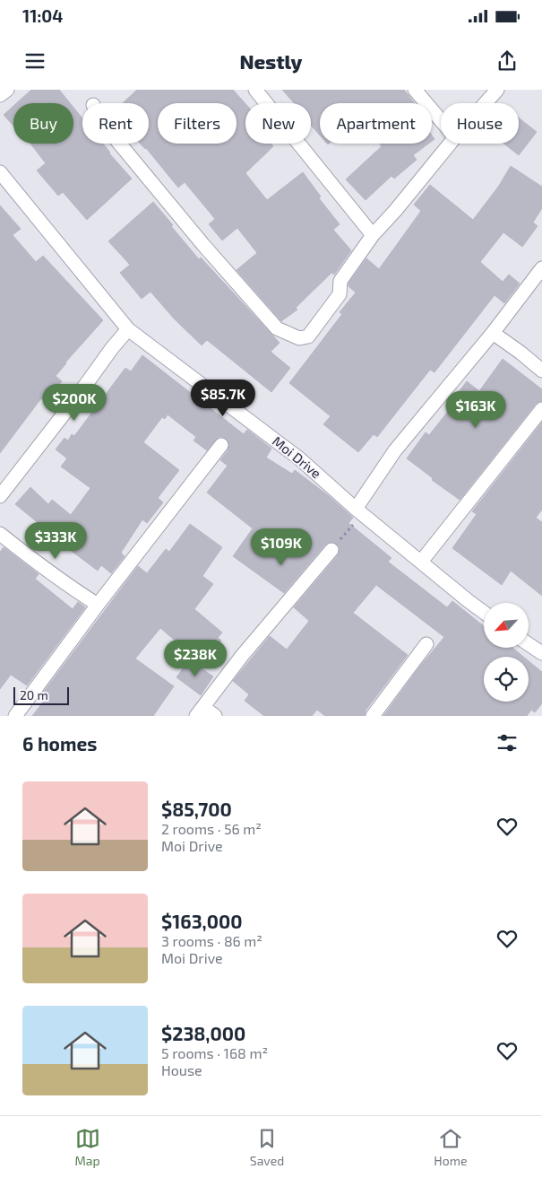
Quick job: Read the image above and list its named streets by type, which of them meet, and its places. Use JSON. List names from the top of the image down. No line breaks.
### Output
{"streets":{"street":["Moi Drive"]},"scale_bar":"20 m","north":"bottom left","page":{"status":"11:04","header":"Nestly","chip":["Buy","Rent","Filters","New","Apartment","House"],"price":["$85.7K","$200K","$163K","$333K","$109K","$238K"],"scale":"20 m","heading":"6 homes","list":[{"name":"$85,700","note":"2 rooms · 56 m² · Moi Drive"},{"name":"$163,000","note":"3 rooms · 86 m² · Moi Drive"},{"name":"$238,000","note":"5 rooms · 168 m² · House"}],"tabs":["Map","Saved","Home"]}}
